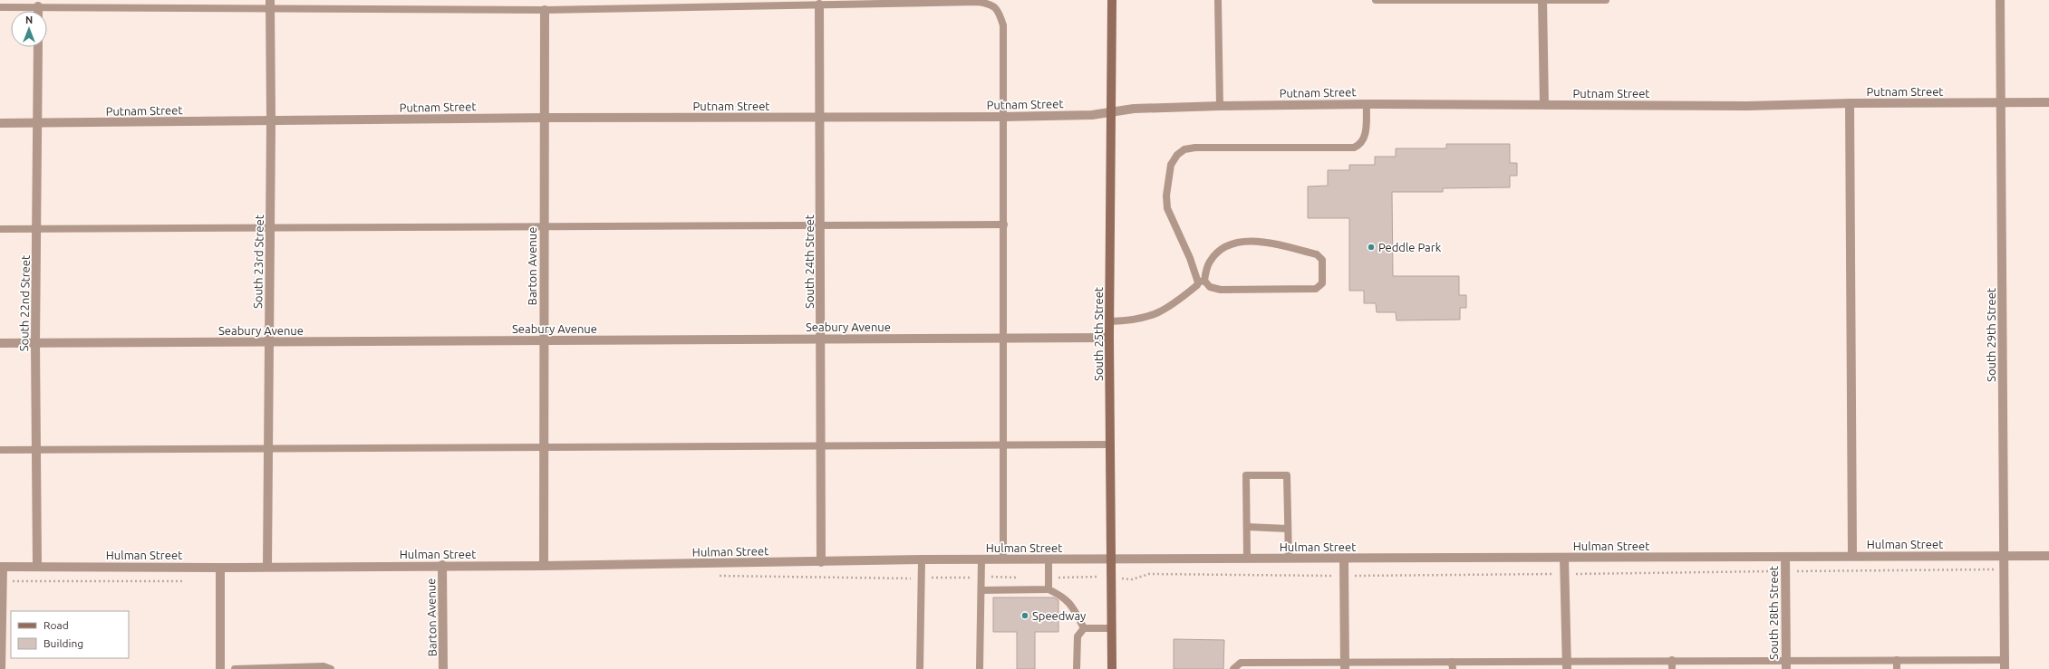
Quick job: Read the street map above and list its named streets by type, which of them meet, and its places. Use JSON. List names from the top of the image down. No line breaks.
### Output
{"streets":{"main road":["South 25th Street"],"street":["Putnam Street","South 23rd Street","South 24th Street","Barton Avenue","South 22nd Street","Seabury Avenue","South 29th Street","Hulman Street","South 28th Street"]},"crossings":[["Putnam Street","South 23rd Street"],["Putnam Street","South 24th Street"],["Putnam Street","Barton Avenue"],["Putnam Street","South 22nd Street"],["Putnam Street","South 25th Street"],["Putnam Street","South 29th Street"],["South 23rd Street","Seabury Avenue"],["South 23rd Street","Hulman Street"],["South 24th Street","Seabury Avenue"],["South 24th Street","Hulman Street"],["Barton Avenue","Seabury Avenue"],["Barton Avenue","Hulman Street"],["South 22nd Street","Seabury Avenue"],["South 22nd Street","Hulman Street"],["Seabury Avenue","South 25th Street"],["South 25th Street","Hulman Street"],["South 29th Street","Hulman Street"],["Hulman Street","South 28th Street"]],"places":["Peddle Park","Speedway"],"legend":["Road","Building"],"north":"top"}
